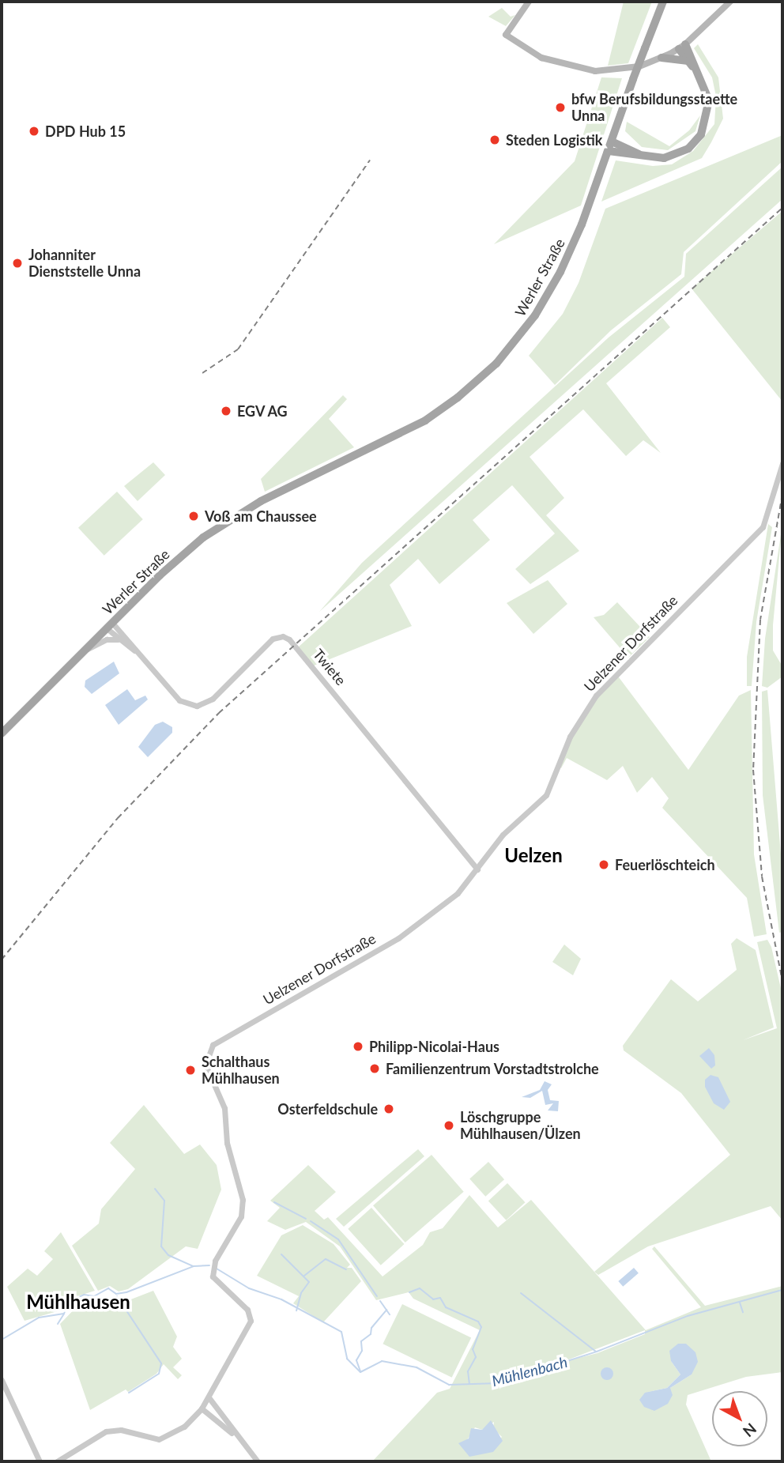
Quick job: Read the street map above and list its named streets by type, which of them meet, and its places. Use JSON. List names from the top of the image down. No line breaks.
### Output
{"streets":{"main road":["Werler Straße"],"street":["Uelzener Dorfstraße","Twiete"]},"crossings":[["Werler Straße","Twiete"],["Uelzener Dorfstraße","Twiete"]],"districts":["Uelzen","Mühlhausen"],"water":["Mühlenbach"],"places":["bfw Berufsbildungsstaette Unna","DPD Hub 15","Steden Logistik","Johanniter Dienststelle Unna","EGV AG","Voß am Chaussee","Feuerlöschteich","Philipp-Nicolai-Haus","Familienzentrum Vorstadtstrolche","Schalthaus Mühlhausen","Osterfeldschule","Löschgruppe Mühlhausen/Ülzen"],"north":"bottom right"}
